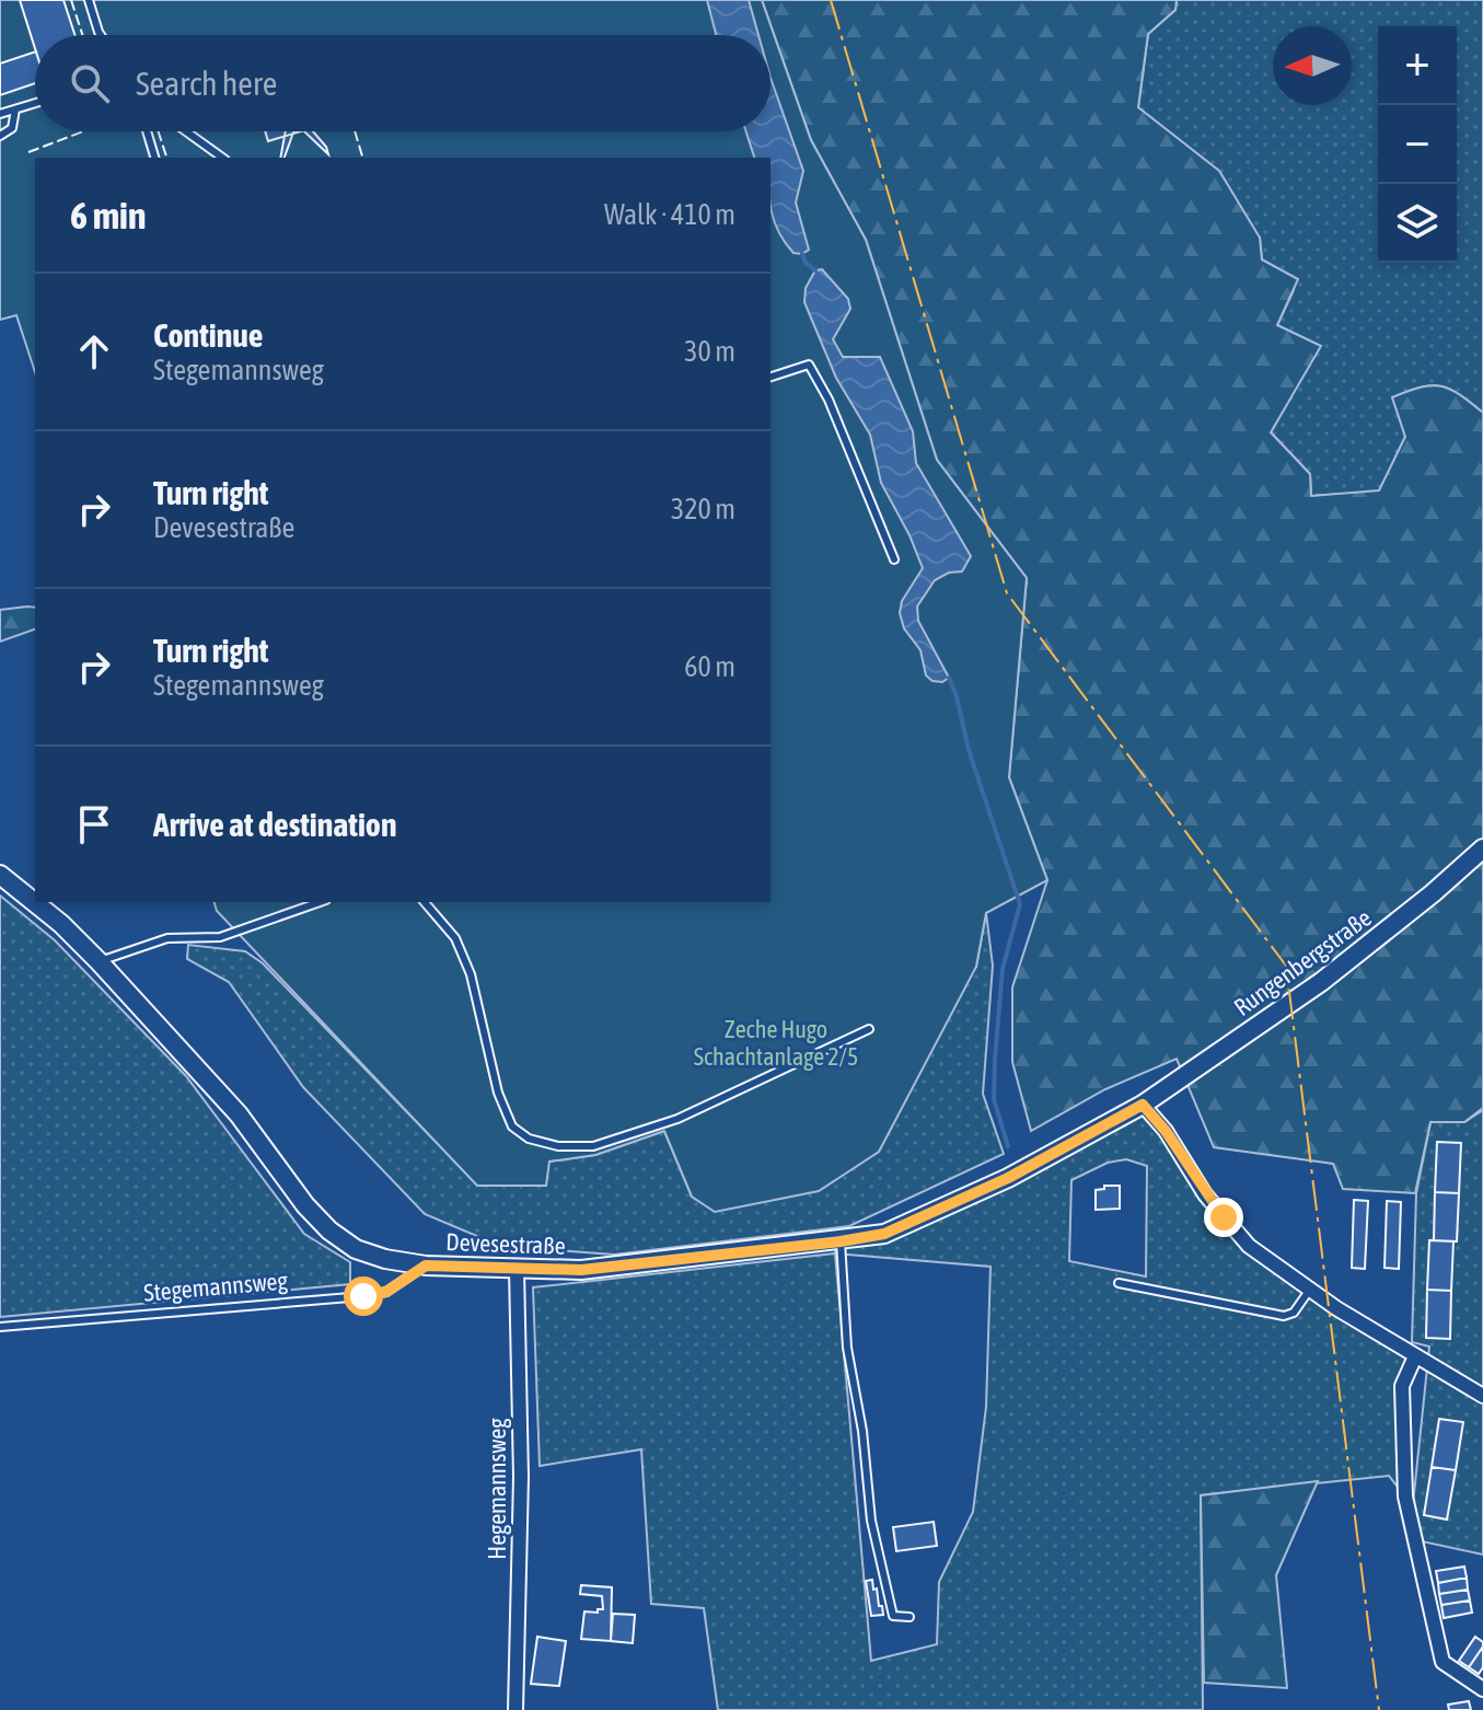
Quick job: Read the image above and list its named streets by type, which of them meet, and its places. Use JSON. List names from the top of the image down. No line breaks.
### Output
{"streets":{"street":["Rungenbergstraße","Devesestraße","Hegemannsweg"],"lane":["Stegemannsweg"]},"crossings":[["Rungenbergstraße","Devesestraße"],["Devesestraße","Stegemannsweg"],["Devesestraße","Hegemannsweg"]],"parks":["Zeche Hugo Schachtanlage 2/5"],"north":"left","page":{"map_buttons":["+","−"],"search":"Search here","heading":["6 min","Walk · 410 m"],"list":[["Continue","Stegemannsweg","30 m"],["Turn right","Devesestraße","320 m"],["Turn right","Stegemannsweg","60 m"],"Arrive at destination"]}}
